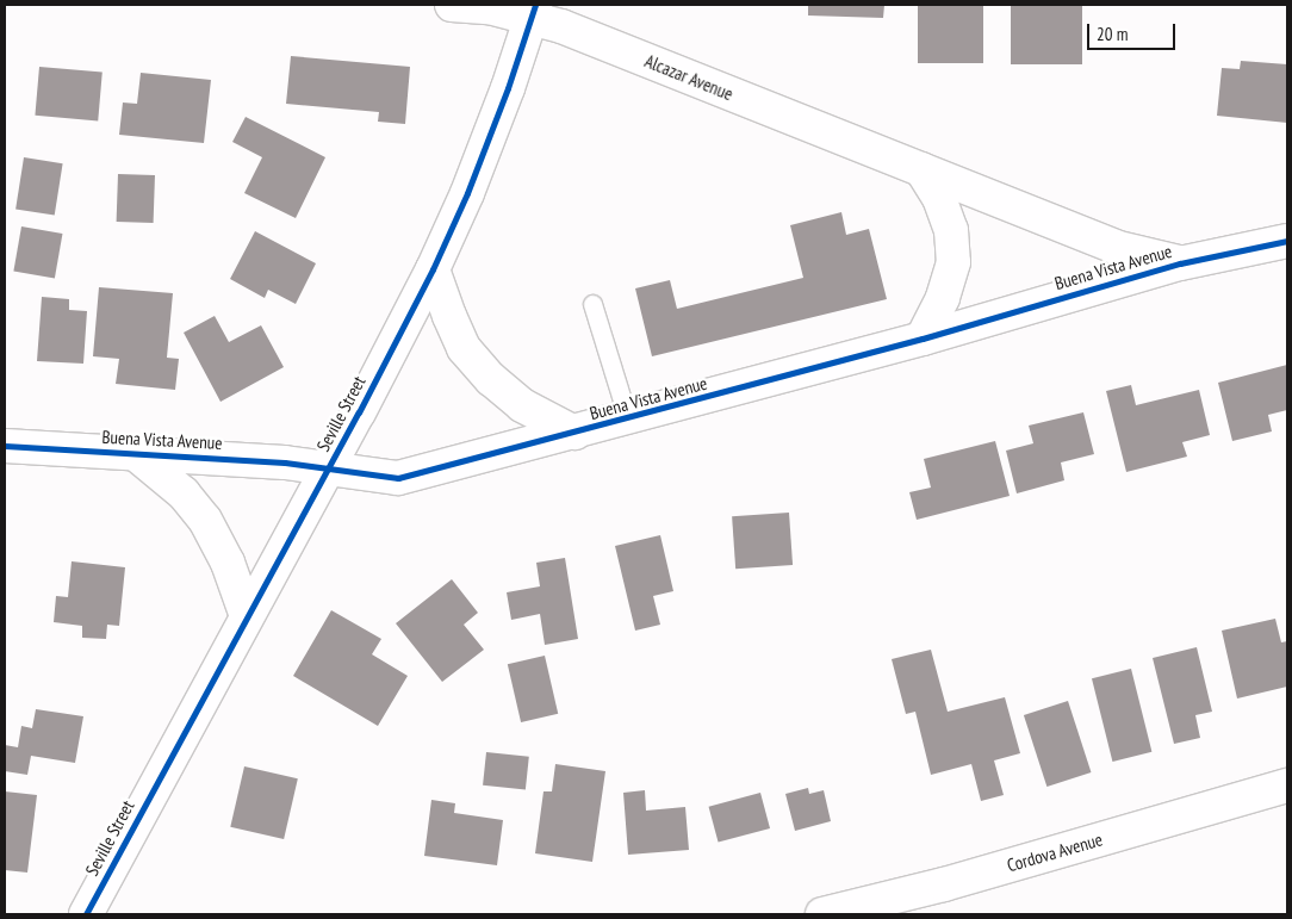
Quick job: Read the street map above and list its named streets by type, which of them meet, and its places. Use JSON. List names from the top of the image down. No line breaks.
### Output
{"streets":{"street":["Alcazar Avenue","Buena Vista Avenue","Seville Street","Cordova Avenue"]},"crossings":[["Alcazar Avenue","Buena Vista Avenue"],["Alcazar Avenue","Seville Street"],["Buena Vista Avenue","Seville Street"]],"scale_bar":"20 m"}
